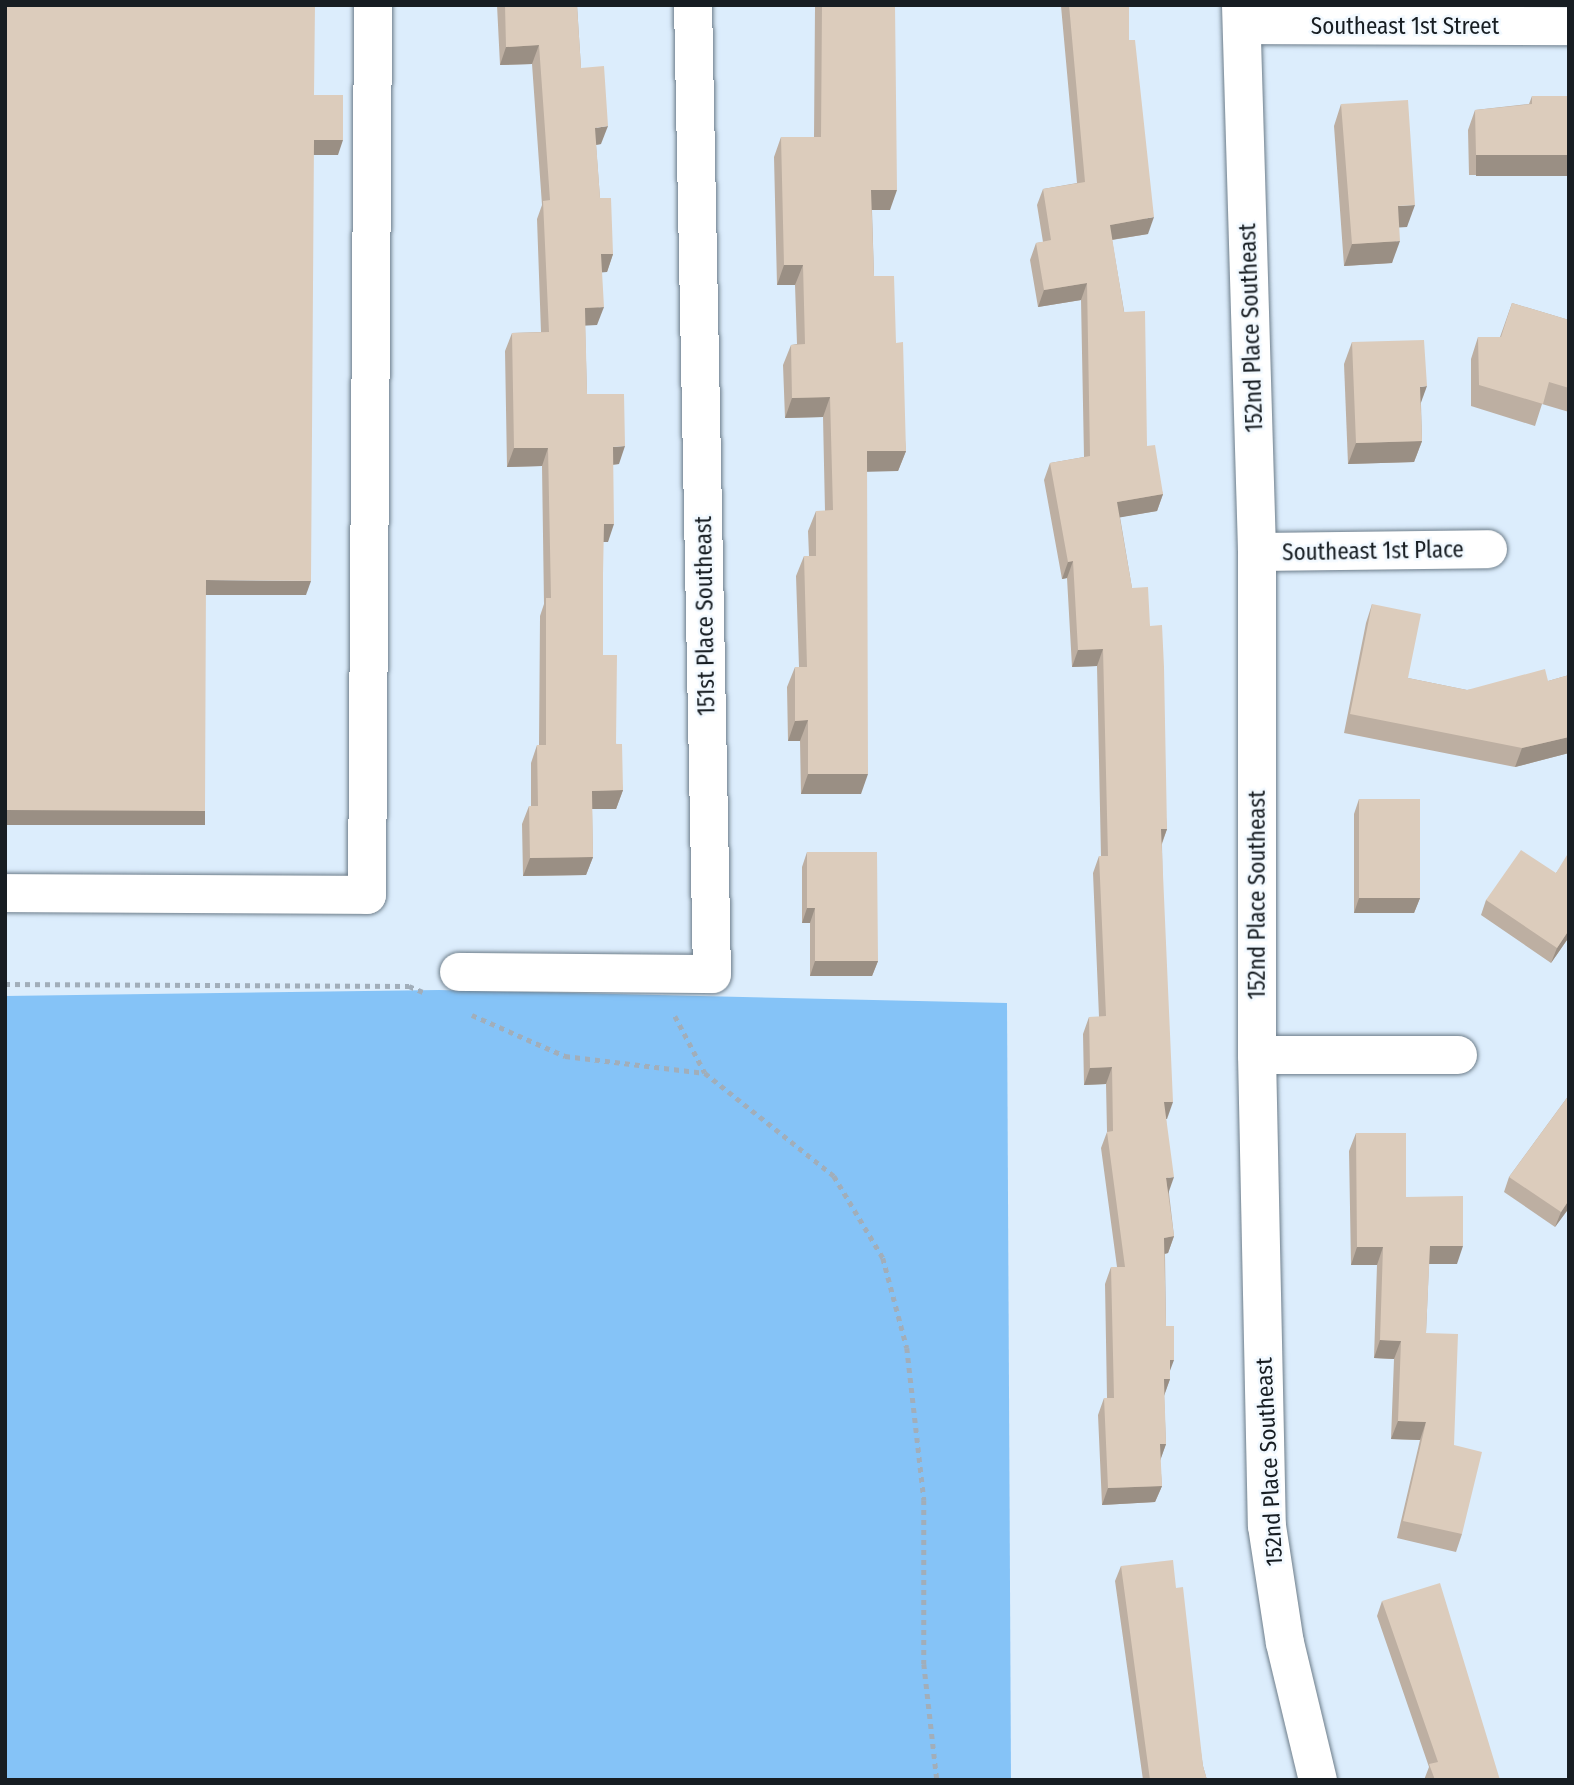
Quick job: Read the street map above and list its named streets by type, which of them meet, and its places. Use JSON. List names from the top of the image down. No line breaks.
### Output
{"streets":{"street":["Southeast 1st Street","152nd Place Southeast","Southeast 1st Place","151st Place Southeast"]},"crossings":[["Southeast 1st Street","152nd Place Southeast"],["152nd Place Southeast","Southeast 1st Place"]]}
